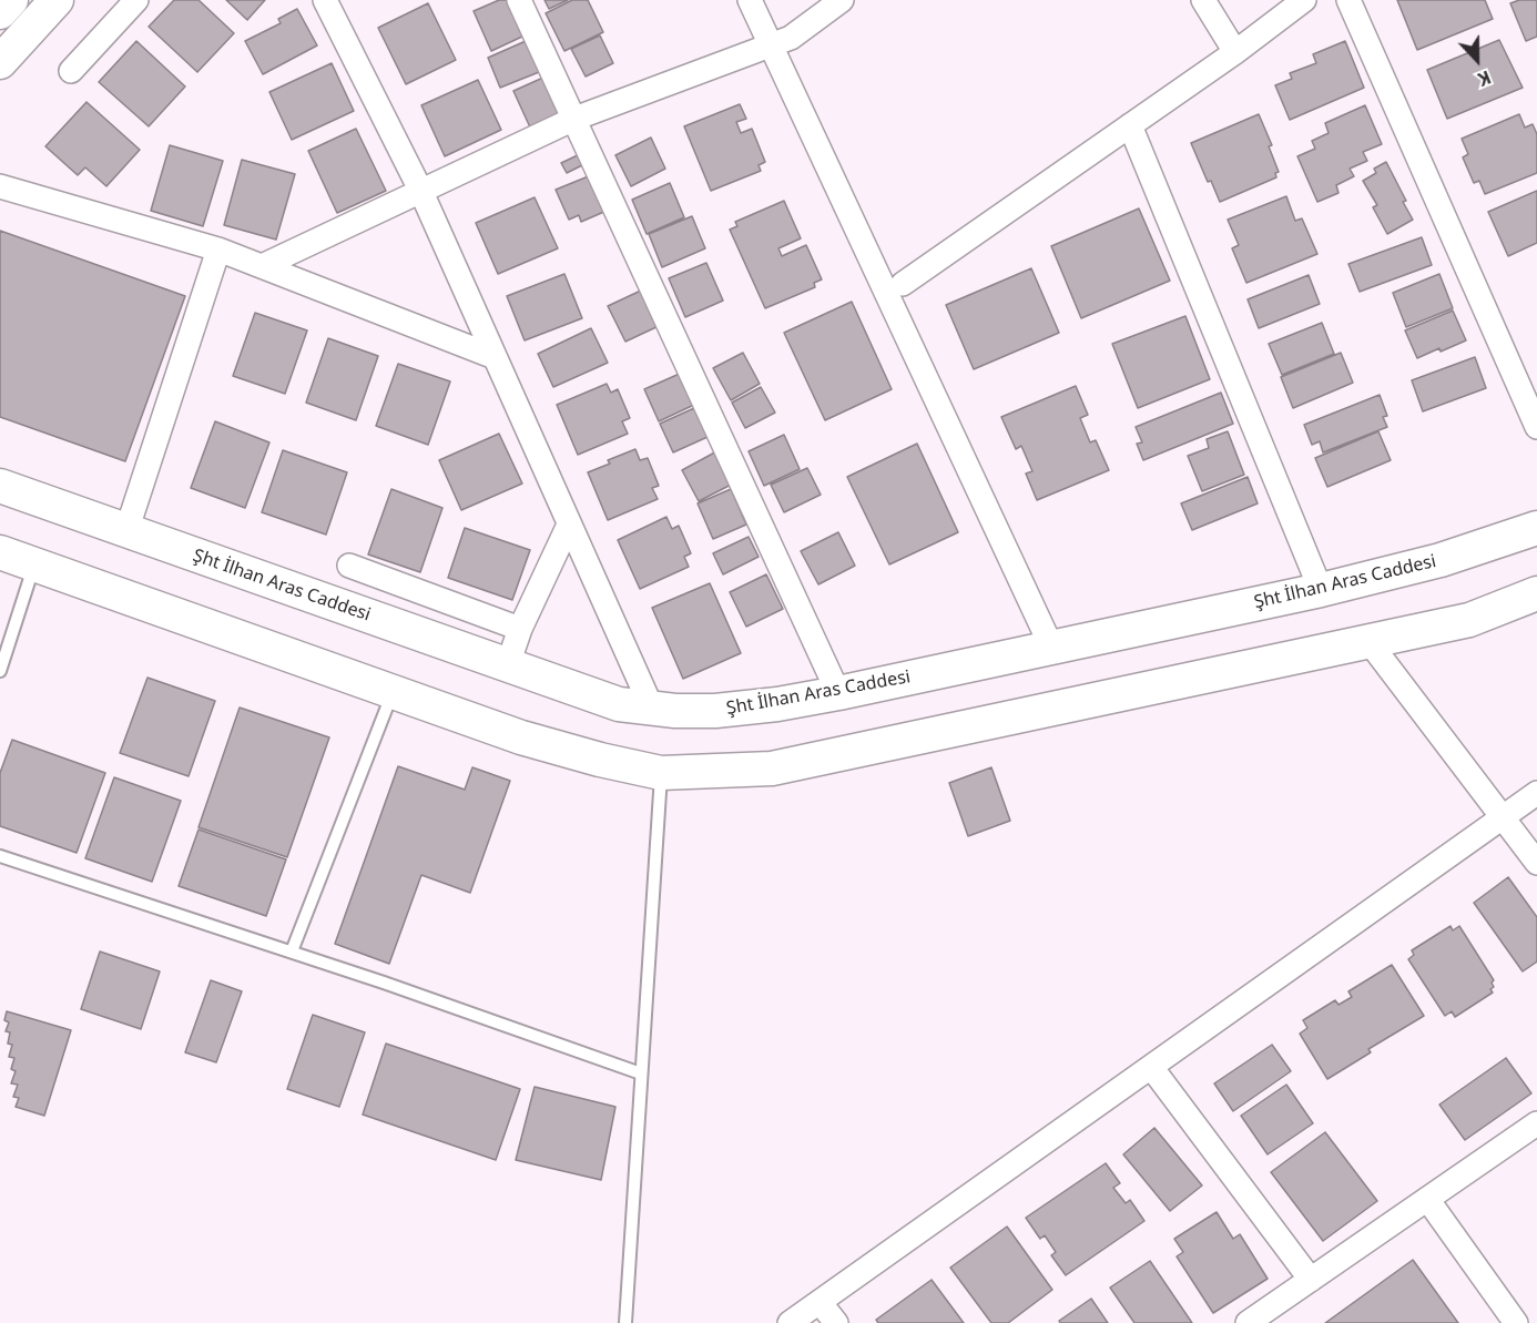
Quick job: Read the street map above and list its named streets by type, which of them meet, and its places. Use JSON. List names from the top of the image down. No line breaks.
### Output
{"streets":{"main road":["Şht İlhan Aras Caddesi"]},"north":"bottom"}
